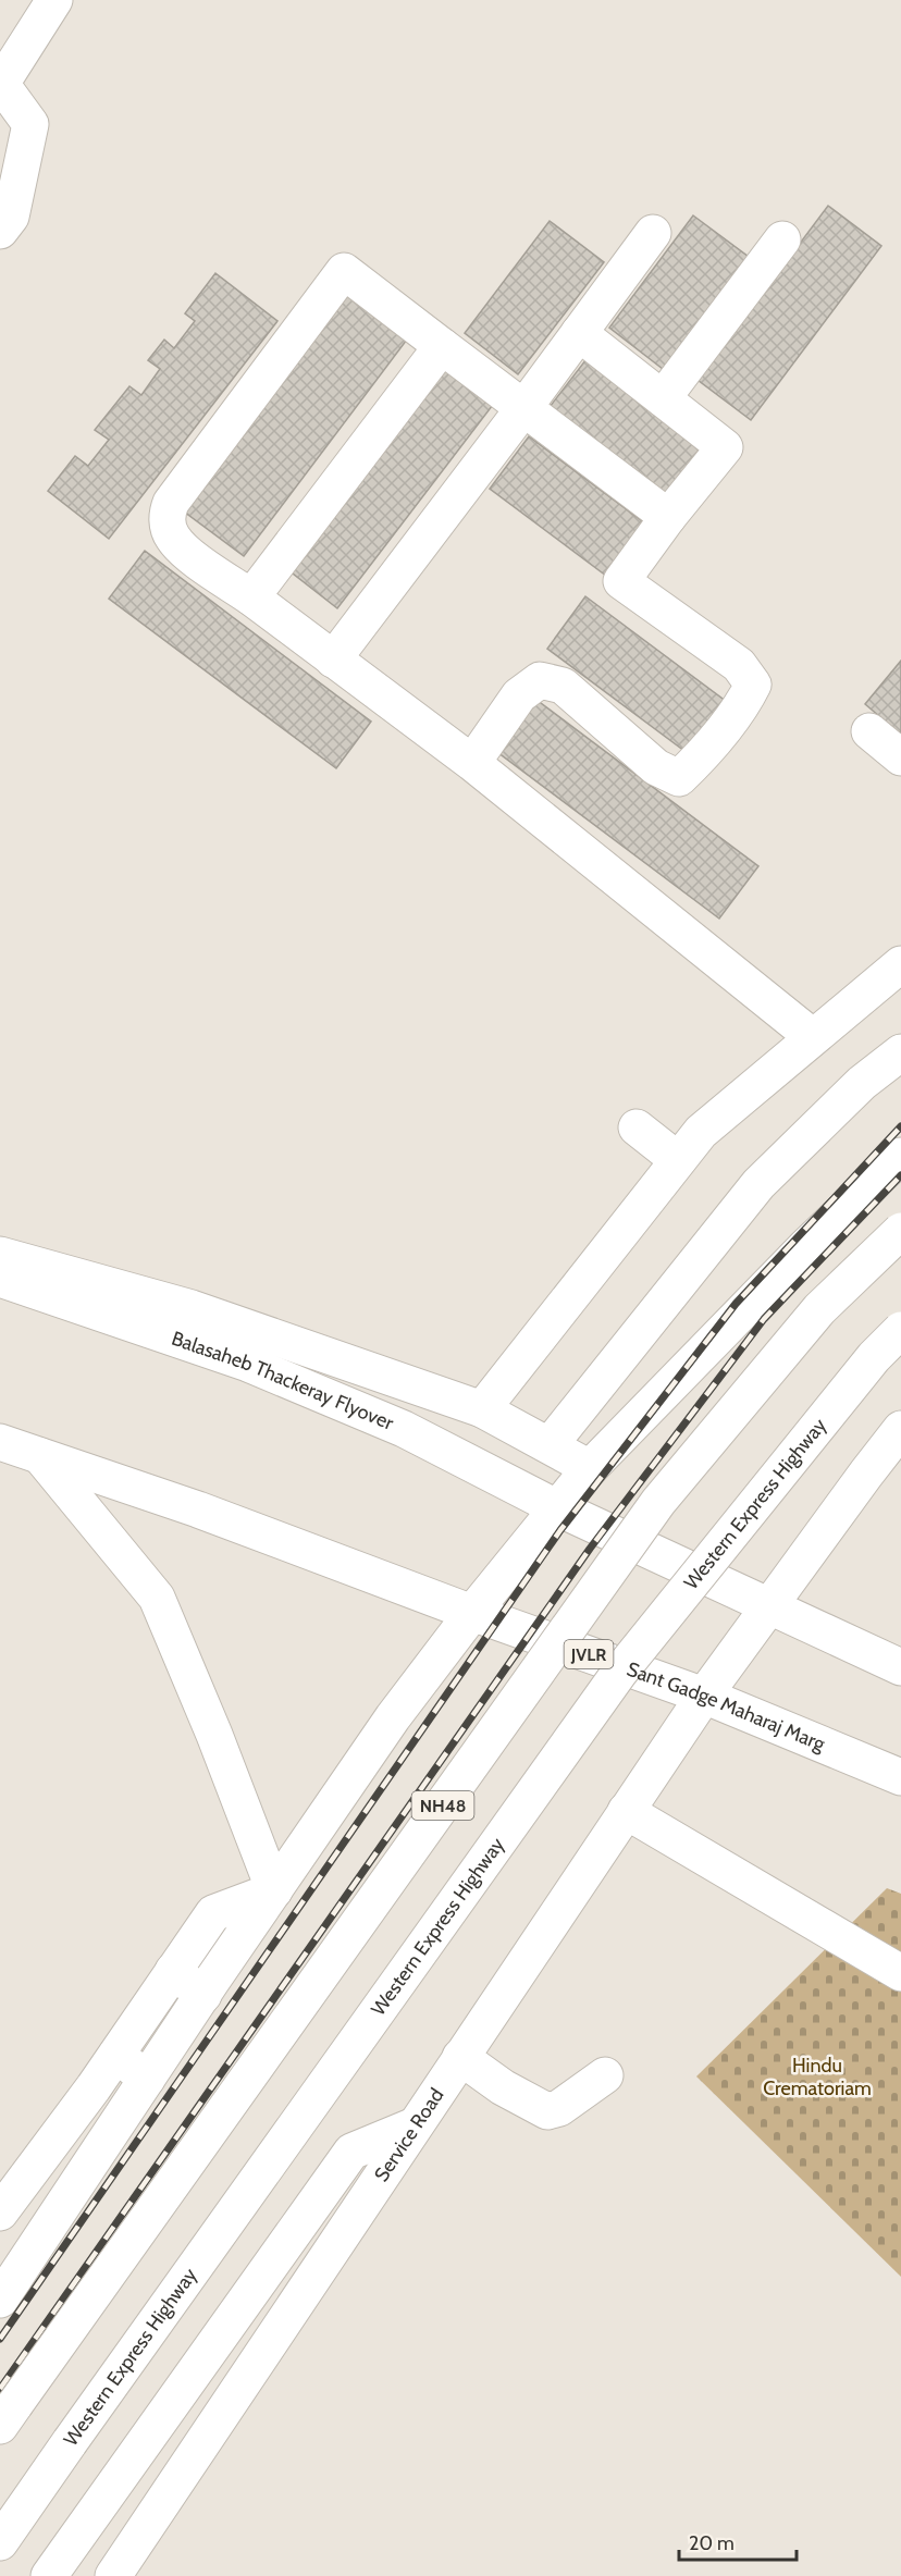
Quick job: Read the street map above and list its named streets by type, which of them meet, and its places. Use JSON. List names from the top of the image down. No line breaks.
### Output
{"streets":{"main road":["Balasaheb Thackeray Flyover","Western Express Highway","JVLR","Sant Gadge Maharaj Marg","NH48","Service Road"]},"crossings":[["Balasaheb Thackeray Flyover","Service Road"],["Sant Gadge Maharaj Marg","Service Road"]],"parks":["Hindu Crematoriam"],"scale_bar":"20 m"}
